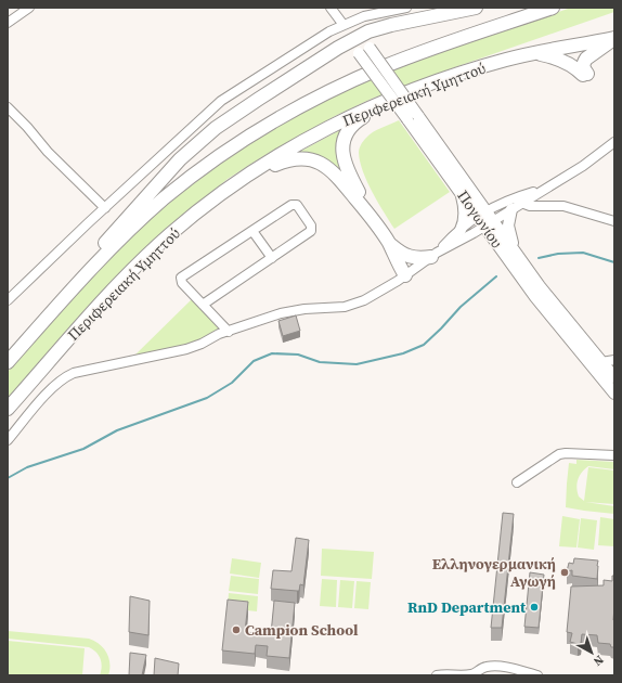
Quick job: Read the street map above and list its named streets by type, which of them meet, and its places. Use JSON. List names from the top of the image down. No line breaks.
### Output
{"streets":{"highway":["Περιφερειακή Υμηττού"],"main road":["Πογωνίου"]},"places":["Ελληνογερμανική Αγωγή","RnD Department","Campion School"],"north":"bottom right"}
